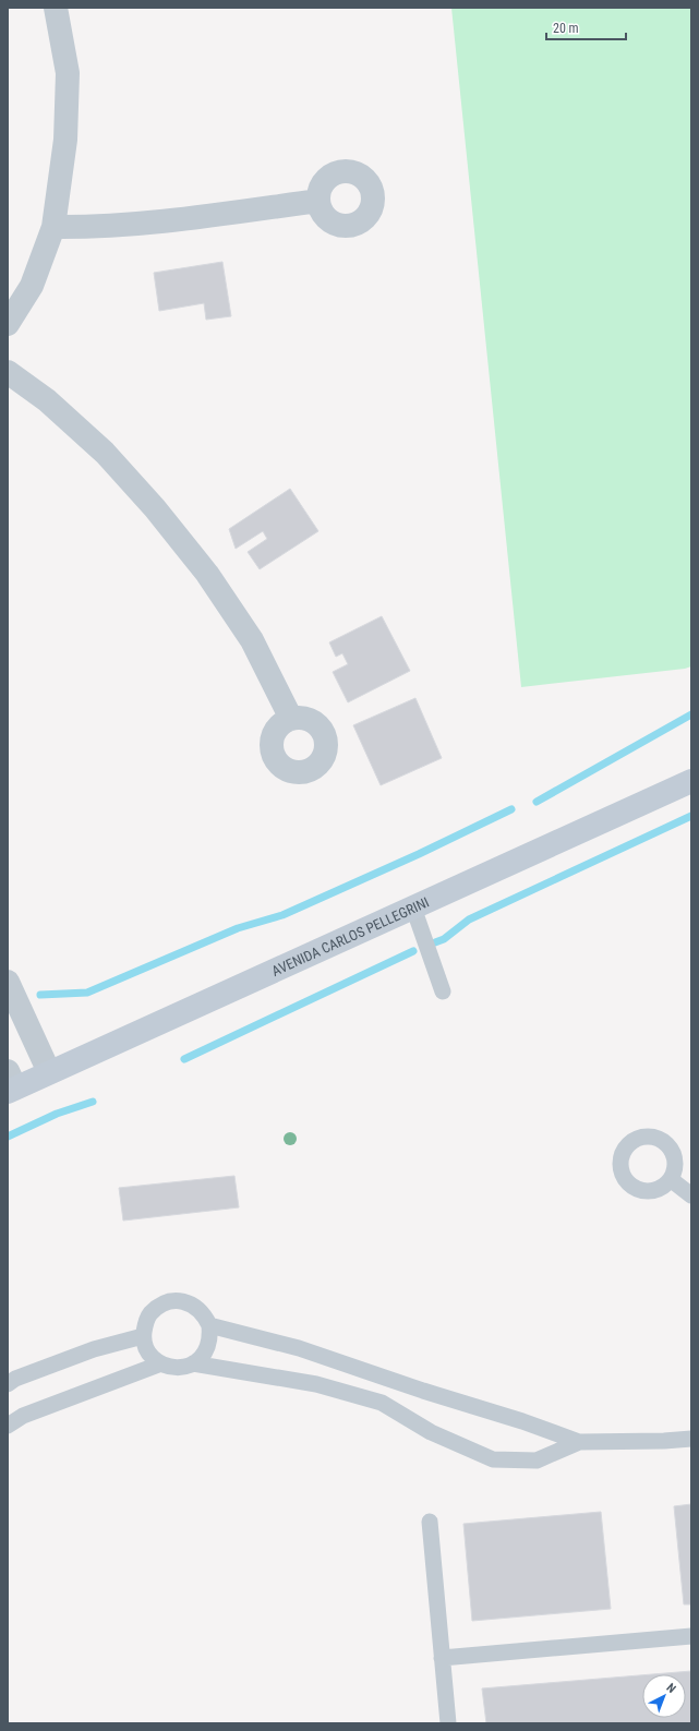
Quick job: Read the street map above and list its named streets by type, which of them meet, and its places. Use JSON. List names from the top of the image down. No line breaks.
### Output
{"streets":{"main road":["AVENIDA CARLOS PELLEGRINI"]},"scale_bar":"20 m","north":"top right"}
